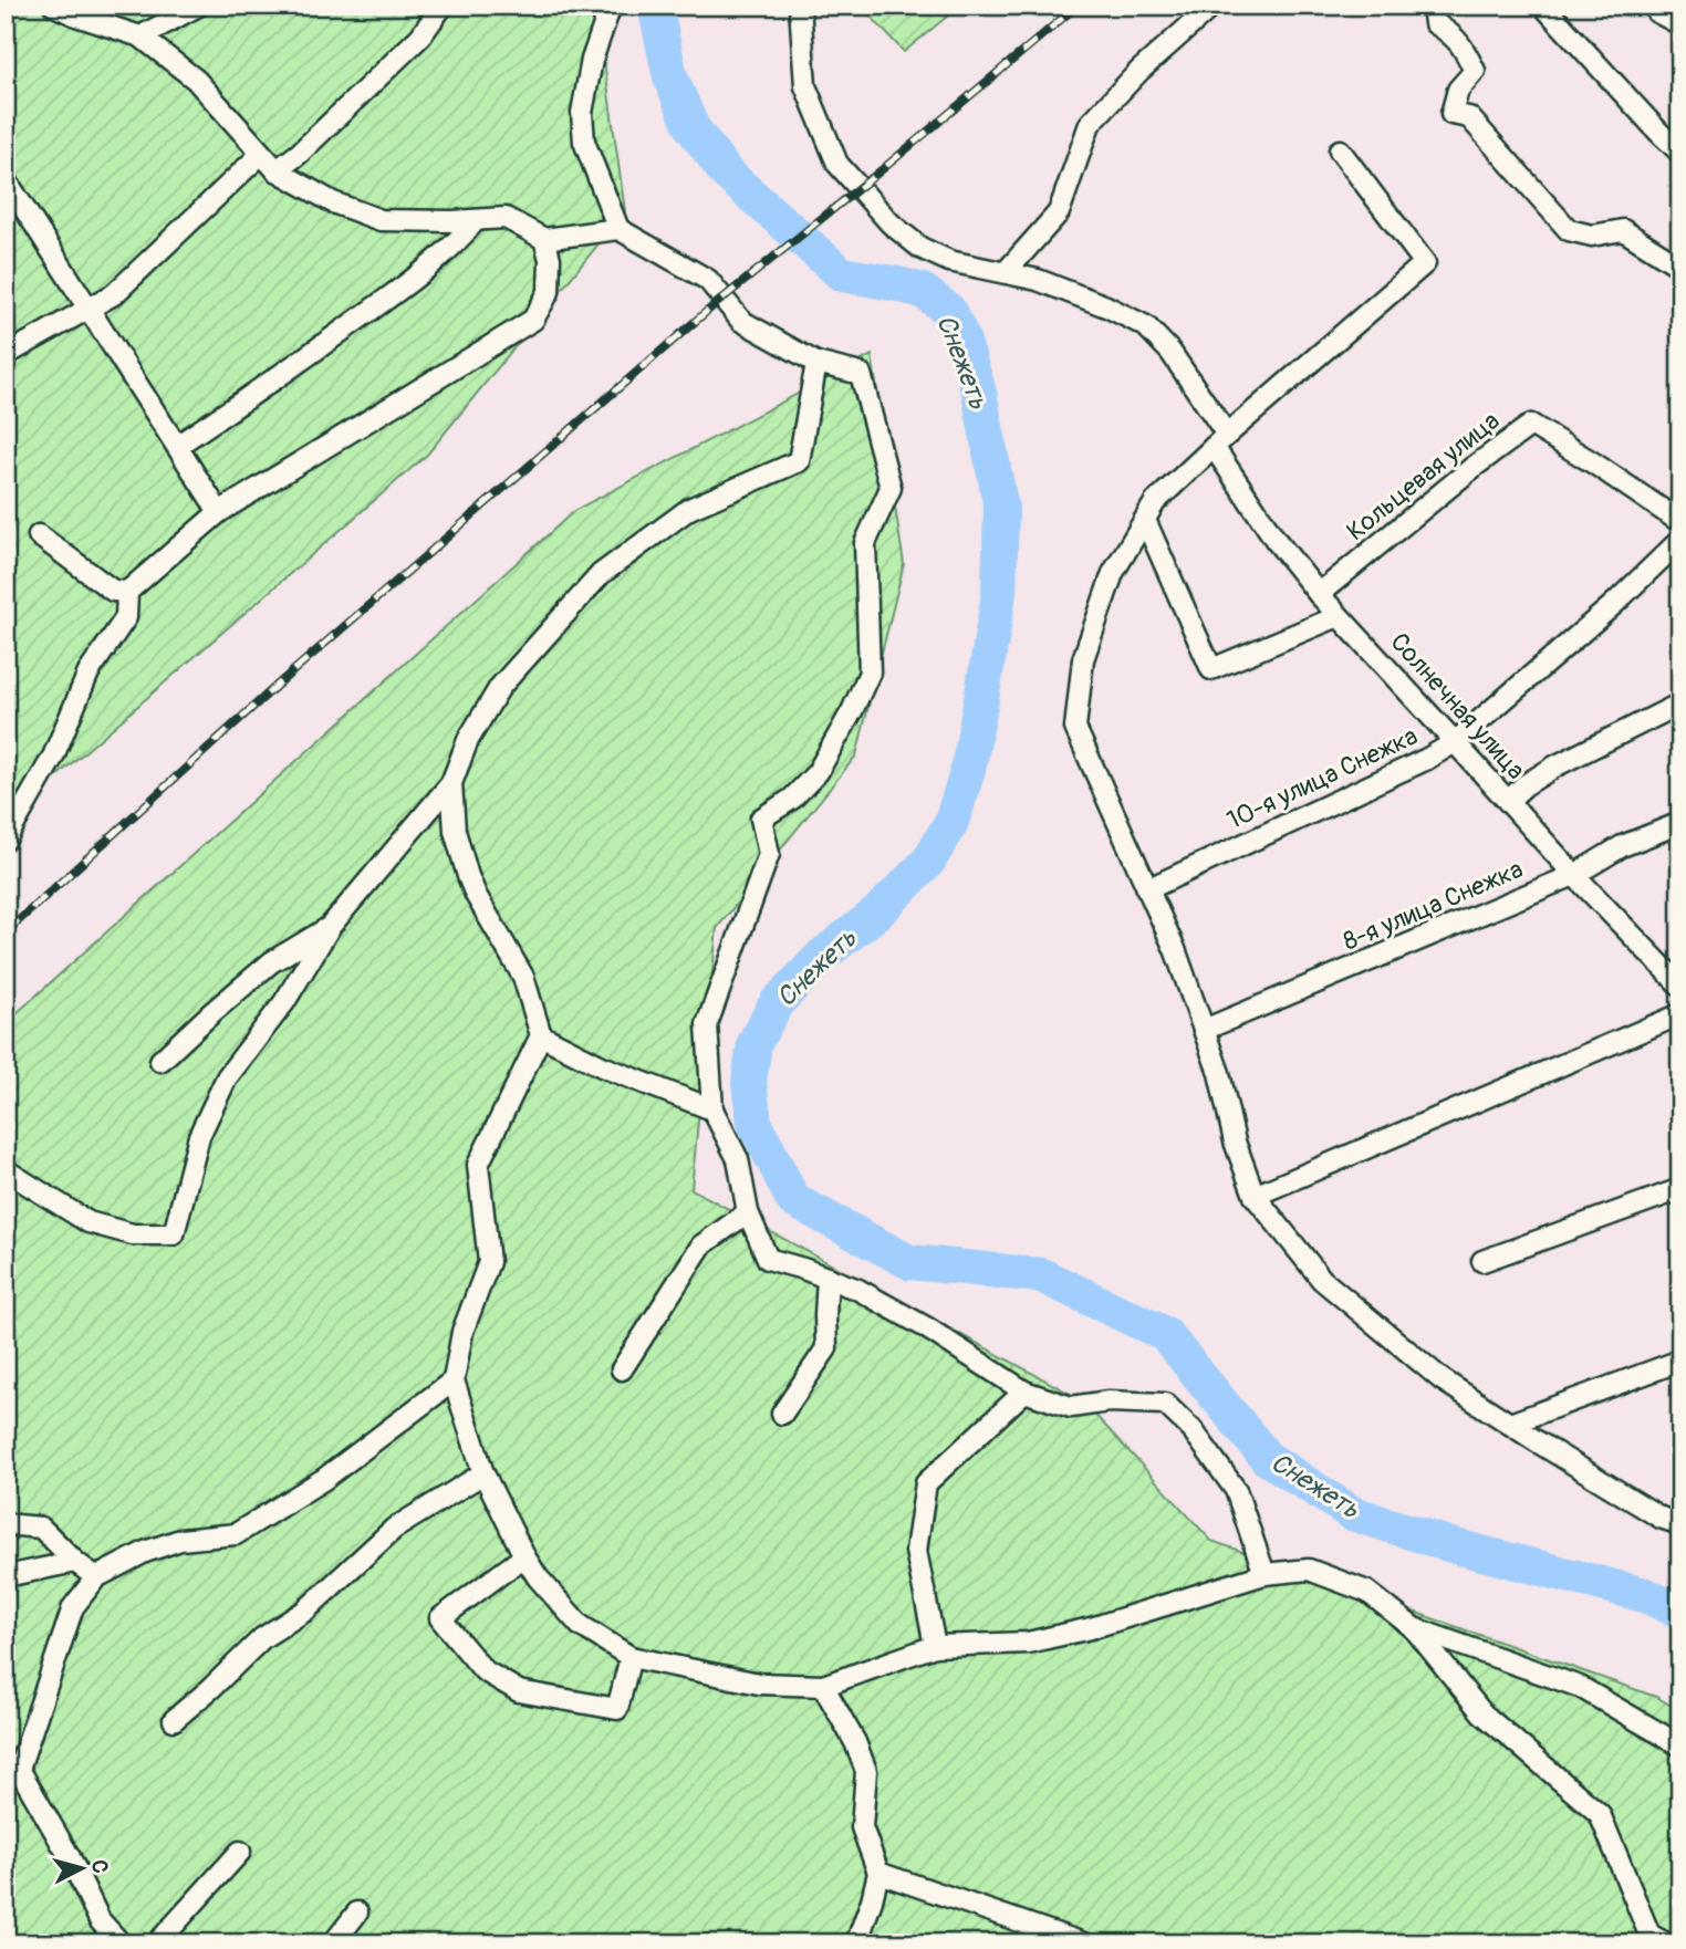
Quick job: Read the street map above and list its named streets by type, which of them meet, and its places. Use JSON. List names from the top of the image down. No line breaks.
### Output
{"streets":{"street":["Кольцевая улица","Солнечная улица","10-я улица Снежка","8-я улица Снежка"]},"crossings":[["Кольцевая улица","Солнечная улица"],["Солнечная улица","10-я улица Снежка"],["Солнечная улица","8-я улица Снежка"]],"water":["Снежеть"],"north":"right"}
